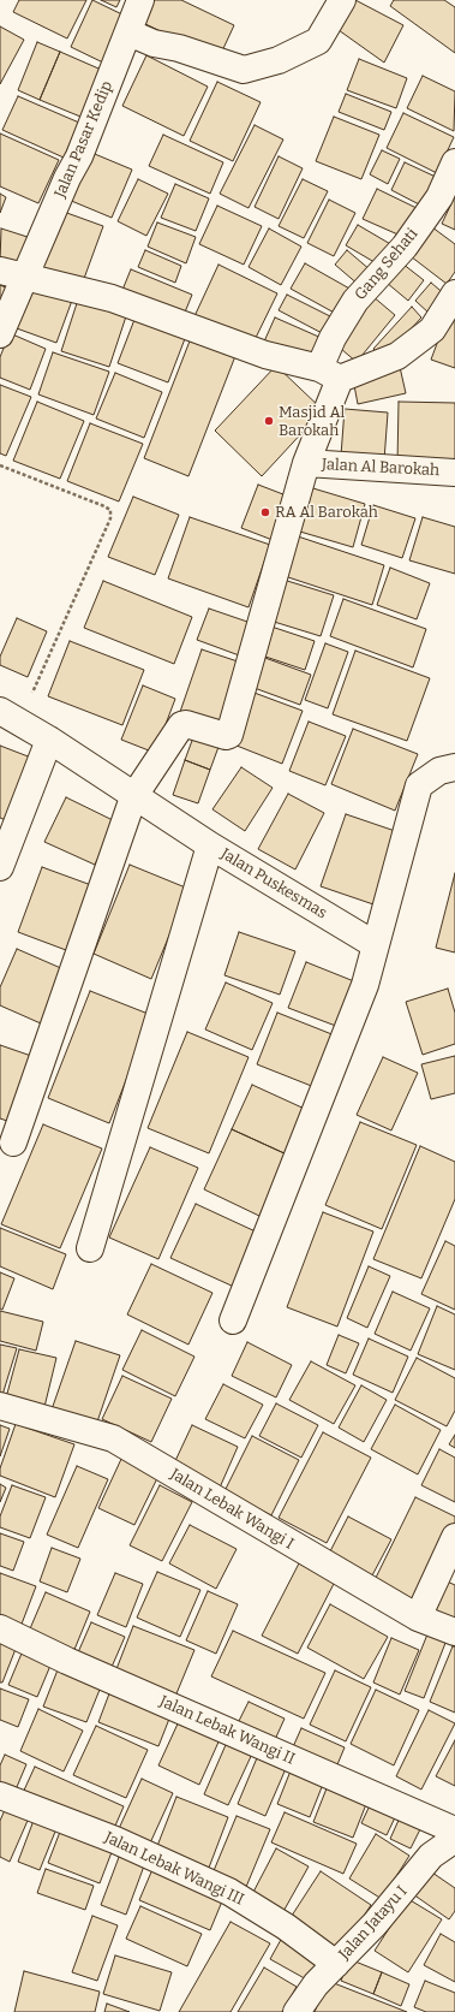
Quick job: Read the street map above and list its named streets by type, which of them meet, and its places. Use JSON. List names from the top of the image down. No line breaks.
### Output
{"streets":{"street":["Jalan Pasar Kedip","Gang Sehati","Jalan Al Barokah","Jalan Puskesmas","Jalan Lebak Wangi I","Jalan Lebak Wangi II","Jalan Lebak Wangi III","Jalan Jatayu I"]},"crossings":[["Gang Sehati","Jalan Al Barokah"],["Gang Sehati","Jalan Puskesmas"],["Jalan Lebak Wangi III","Jalan Jatayu I"]],"places":["Masjid Al Barokah","RA Al Barokah"]}
